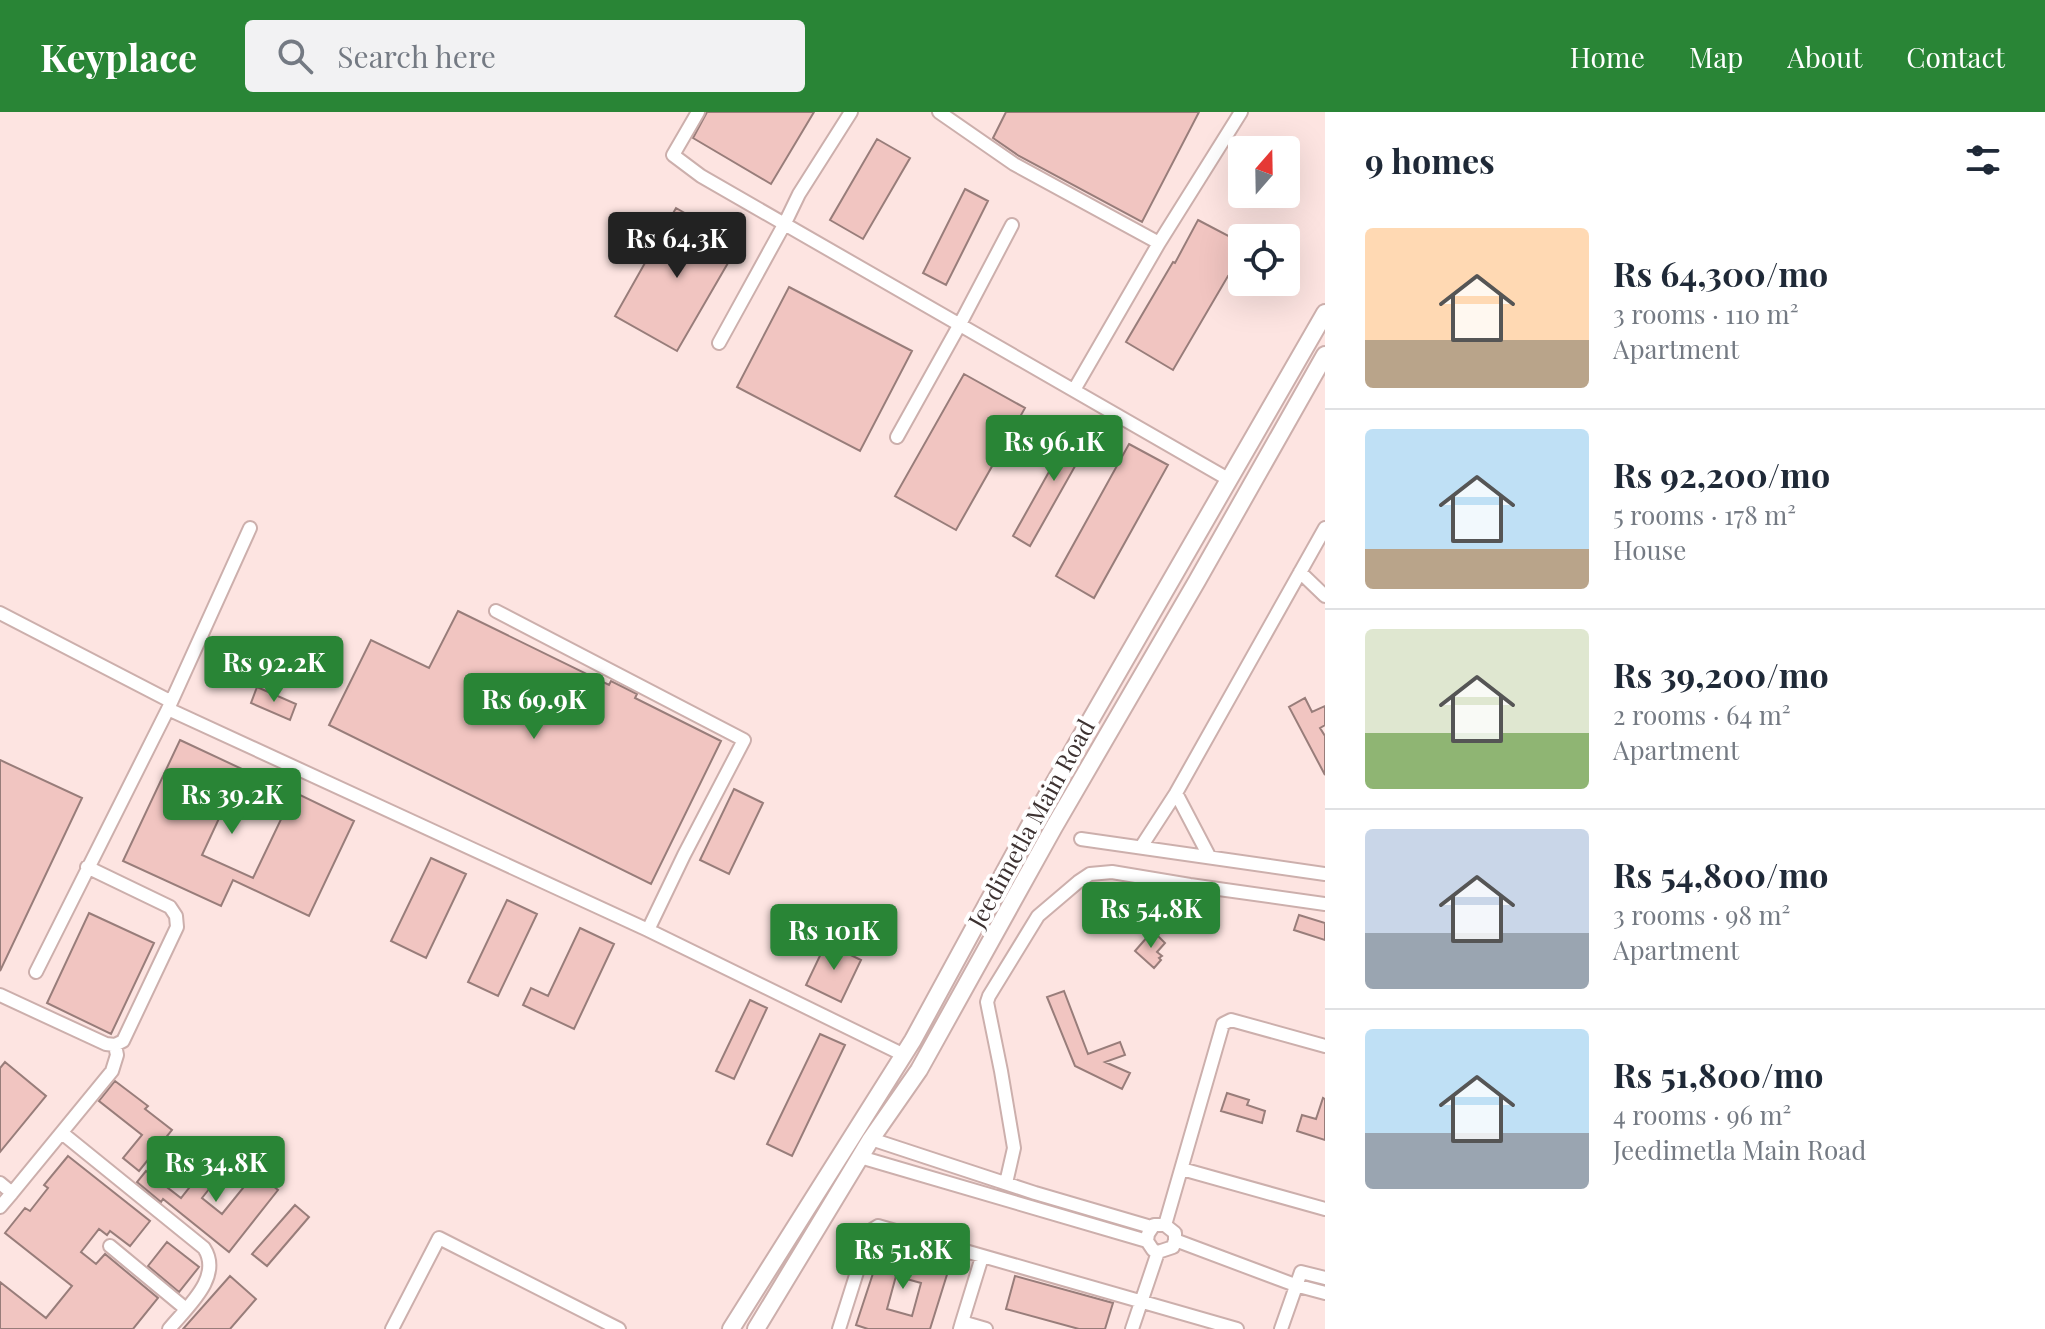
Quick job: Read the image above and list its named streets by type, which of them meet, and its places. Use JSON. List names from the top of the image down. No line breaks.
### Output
{"streets":{"main road":["Jeedimetla Main Road"]},"north":"top","page":{"header":"Keyplace","search":"Search here","nav":["Home","Map","About","Contact"],"heading":"9 homes","list":[{"name":"Rs 64,300/mo","note":"3 rooms · 110 m² · Apartment"},{"name":"Rs 92,200/mo","note":"5 rooms · 178 m² · House"},{"name":"Rs 39,200/mo","note":"2 rooms · 64 m² · Apartment"},{"name":"Rs 54,800/mo","note":"3 rooms · 98 m² · Apartment"},{"name":"Rs 51,800/mo","note":"4 rooms · 96 m² · Jeedimetla Main Road"}],"price":["Rs 64.3K","Rs 96.1K","Rs 92.2K","Rs 69.9K","Rs 39.2K","Rs 54.8K","Rs 101K","Rs 34.8K","Rs 51.8K"]}}
